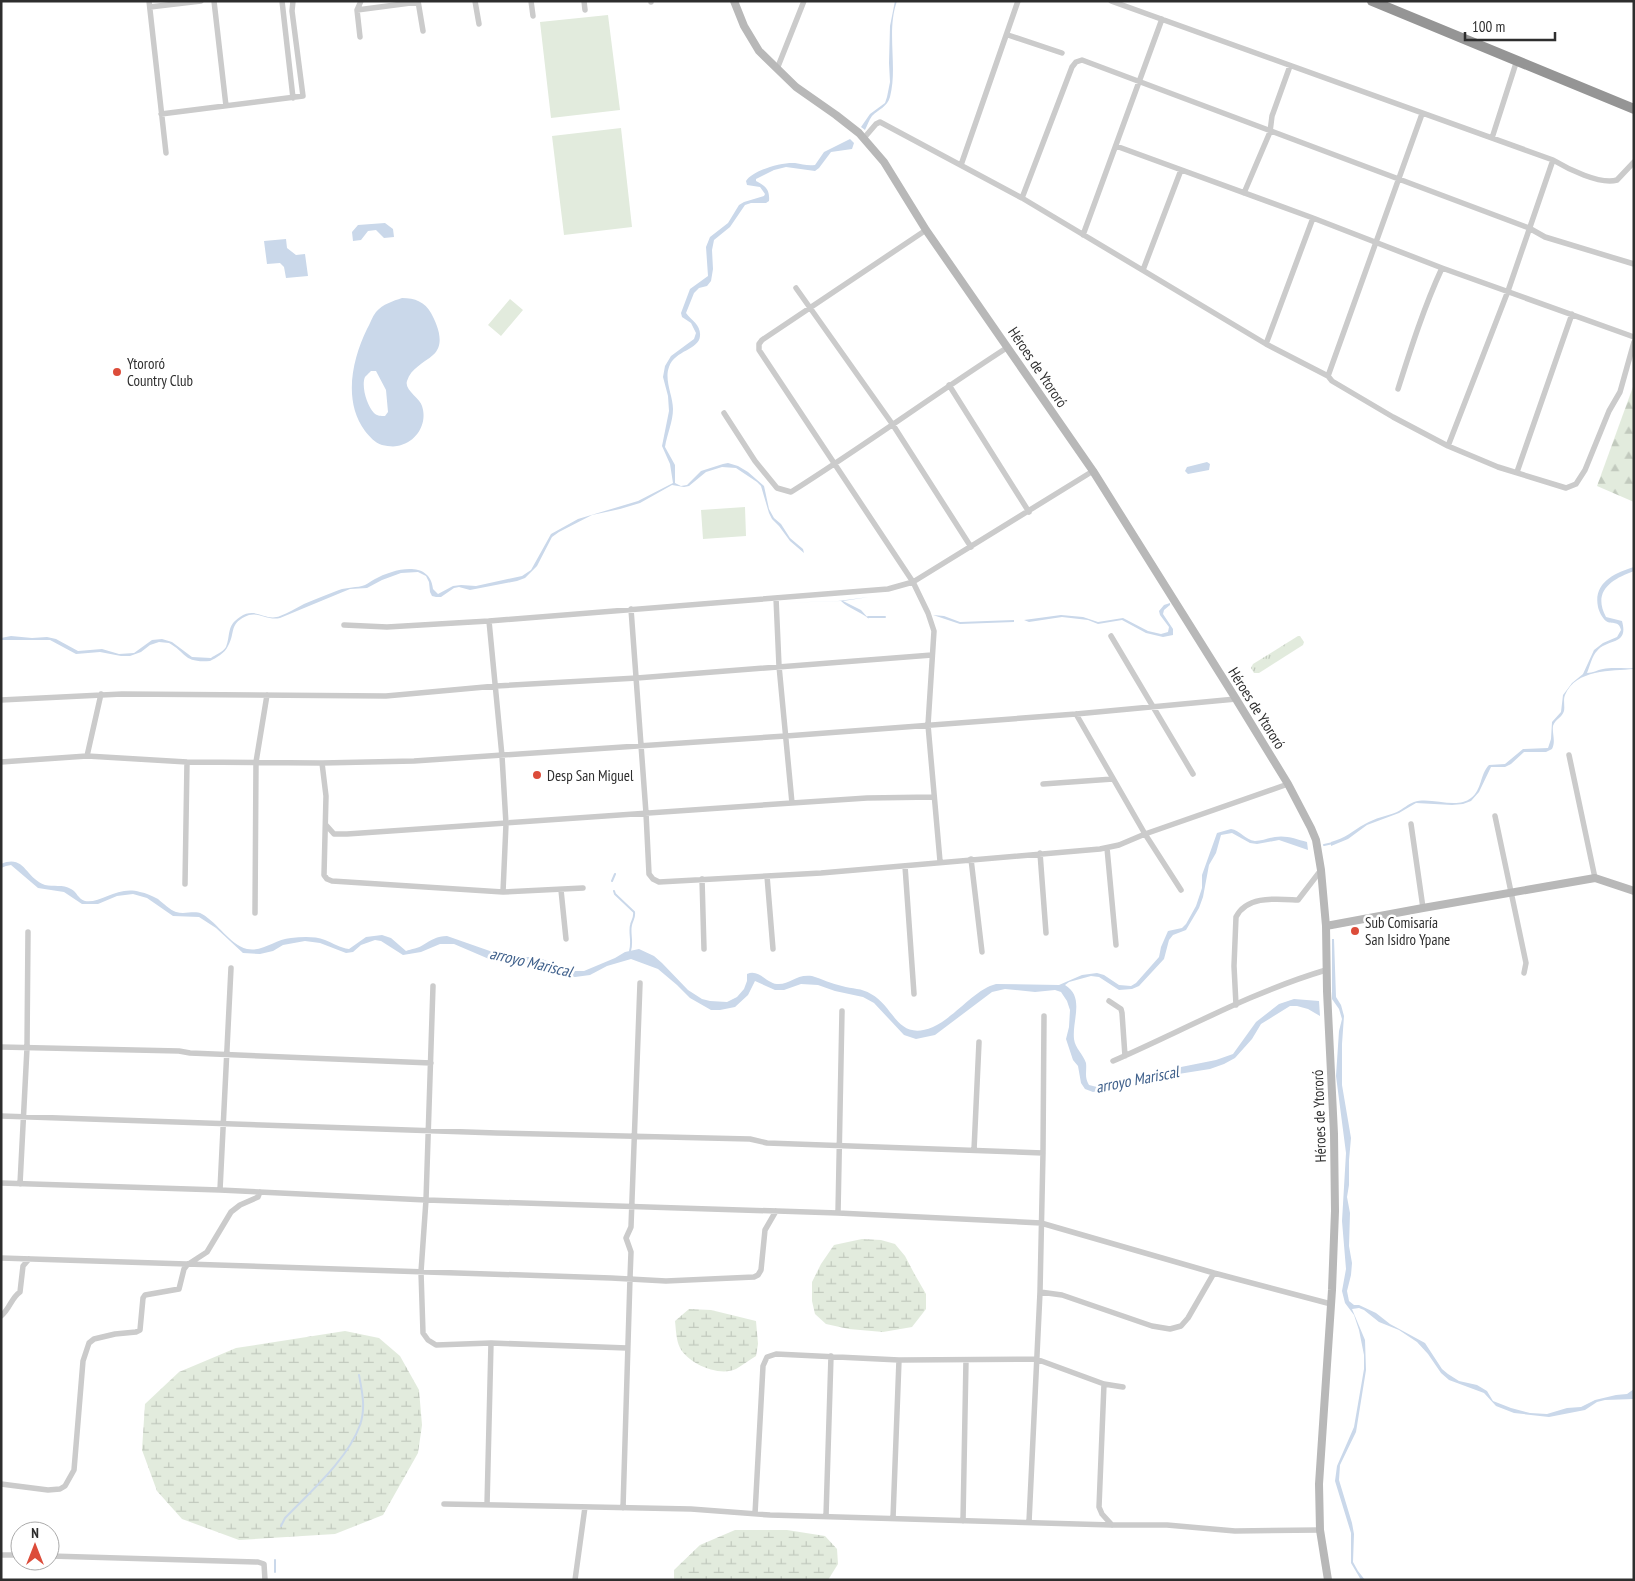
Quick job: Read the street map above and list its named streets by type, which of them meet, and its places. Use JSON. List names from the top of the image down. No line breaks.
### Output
{"streets":{"main road":["Héroes de Ytororó"]},"water":["arroyo Mariscal"],"places":["Ytororó Country Club","Desp San Miguel","Sub Comisaría San Isidro Ypane"],"scale_bar":"100 m","north":"top"}
